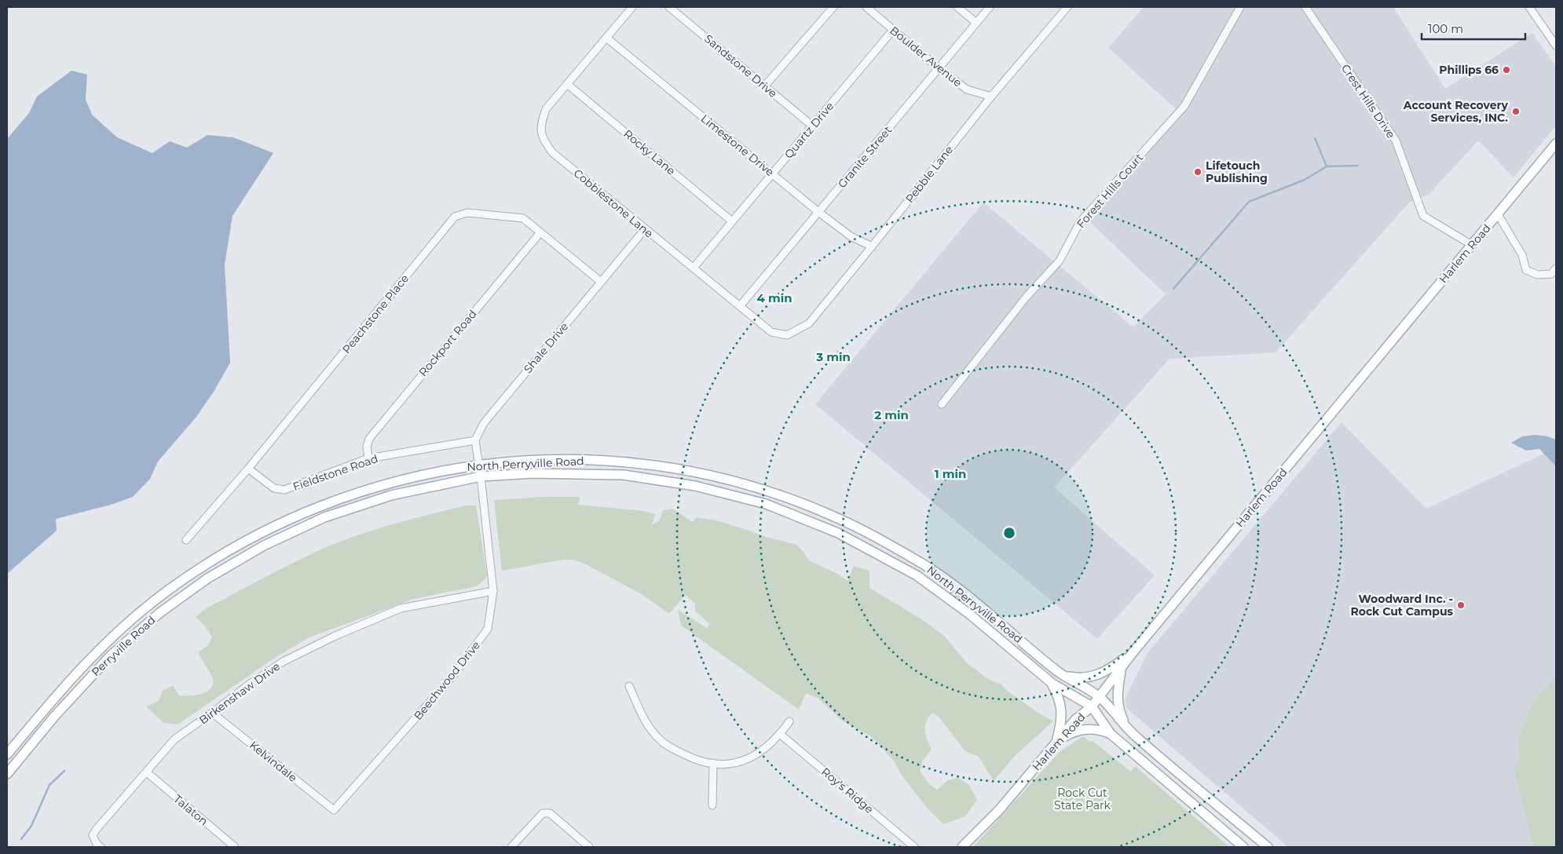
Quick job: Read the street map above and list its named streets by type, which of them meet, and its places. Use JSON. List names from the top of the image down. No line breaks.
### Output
{"streets":{"main road":["Harlem Road","North Perryville Road","Perryville Road"],"street":["Boulder Avenue","Sandstone Drive","Crest Hills Drive","Quartz Drive","Limestone Drive","Rocky Lane","Granite Street","Pebble Lane","Forest Hills Court","Cobblestone Lane","Peachstone Place","Rockport Road","Shale Drive","Fieldstone Road","Beechwood Drive","Birkenshaw Drive","Kelvindale","Roy's Ridge","Talaton"]},"crossings":[["Boulder Avenue","Quartz Drive"],["Boulder Avenue","Granite Street"],["Boulder Avenue","Pebble Lane"],["Sandstone Drive","Quartz Drive"],["Crest Hills Drive","Harlem Road"],["Quartz Drive","Limestone Drive"],["Quartz Drive","Rocky Lane"],["Quartz Drive","Cobblestone Lane"],["Limestone Drive","Granite Street"],["Limestone Drive","Pebble Lane"],["Limestone Drive","Cobblestone Lane"],["Rocky Lane","Cobblestone Lane"],["Granite Street","Cobblestone Lane"],["Pebble Lane","Cobblestone Lane"],["Cobblestone Lane","Shale Drive"],["Harlem Road","North Perryville Road"],["Peachstone Place","Rockport Road"],["Peachstone Place","Shale Drive"],["Peachstone Place","Fieldstone Road"],["Rockport Road","Fieldstone Road"],["Shale Drive","Fieldstone Road"],["North Perryville Road","Perryville Road"],["North Perryville Road","Beechwood Drive"],["Beechwood Drive","Birkenshaw Drive"],["Beechwood Drive","Kelvindale"],["Birkenshaw Drive","Kelvindale"],["Birkenshaw Drive","Talaton"]],"parks":["Rock Cut State Park"],"places":["Phillips 66","Account Recovery Services, INC.","Lifetouch Publishing","Woodward Inc. - Rock Cut Campus"],"scale_bar":"100 m","rings":["4 min","3 min","2 min","1 min"]}
